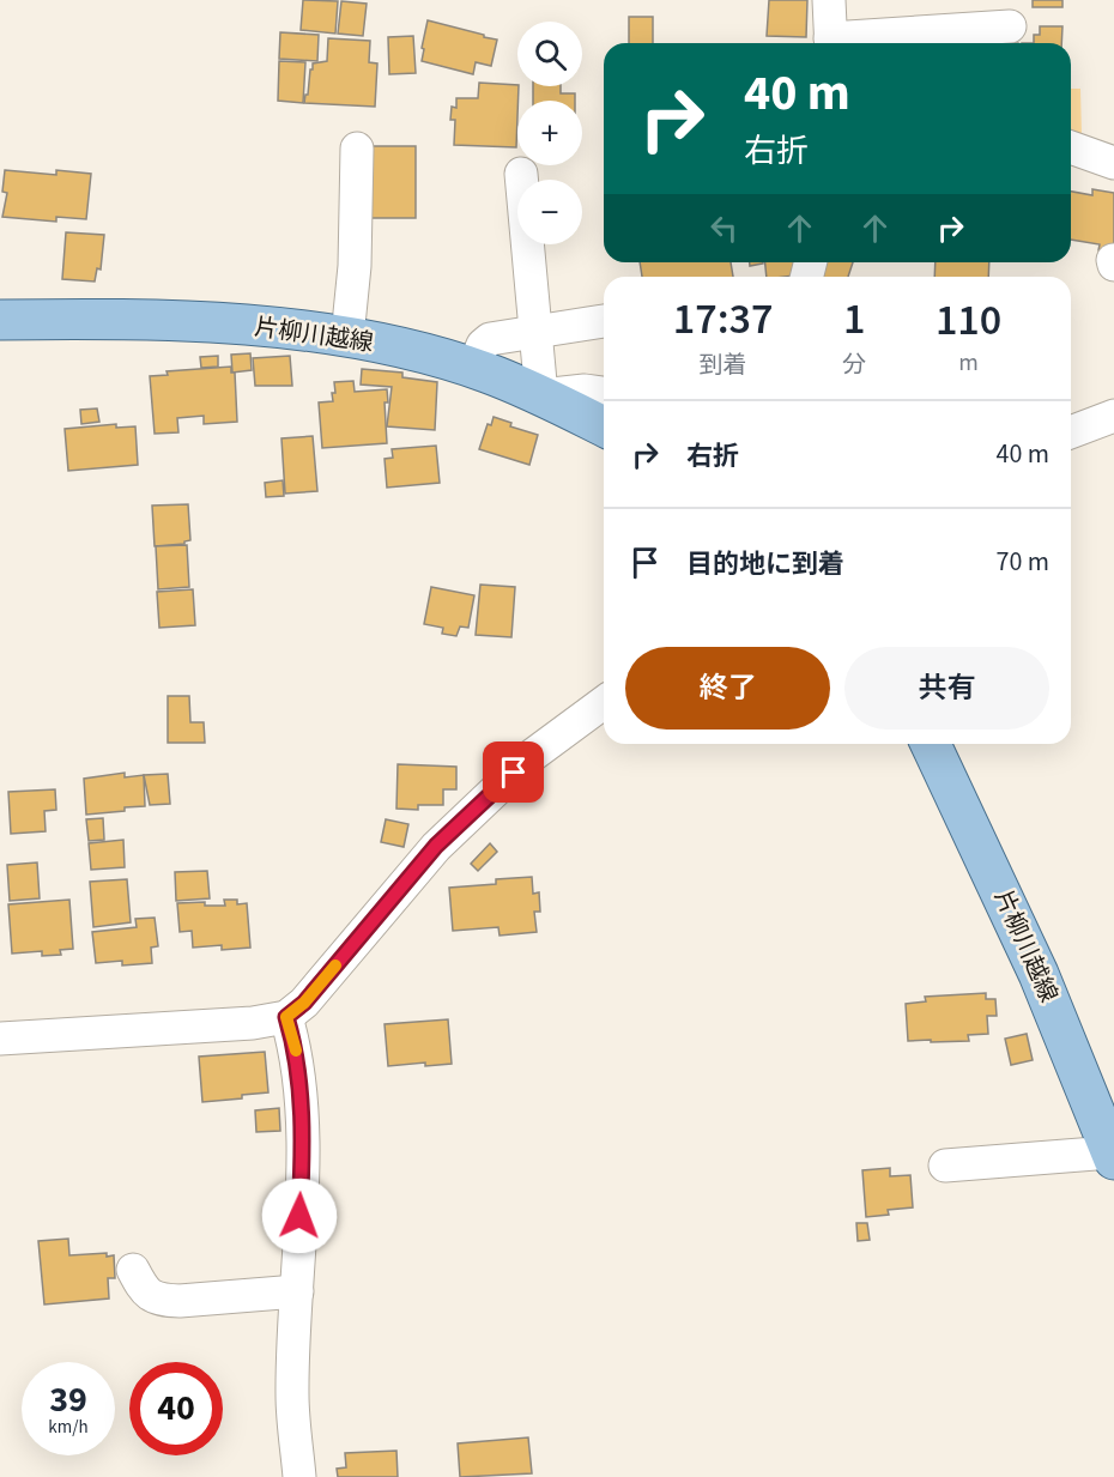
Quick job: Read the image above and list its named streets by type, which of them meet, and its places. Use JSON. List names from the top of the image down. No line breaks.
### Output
{"streets":{"main road":["片柳川越線"]},"page":{"map_buttons":["+","−"],"turn":["40 m","右折"],"eta":["17:37","到着","1","分","110","m"],"list":[{"name":"右折","value":"40 m"},{"name":"目的地に到着","value":"70 m"}],"buttons":["終了","共有"],"speed":"39 km/h","limit":"40"}}
